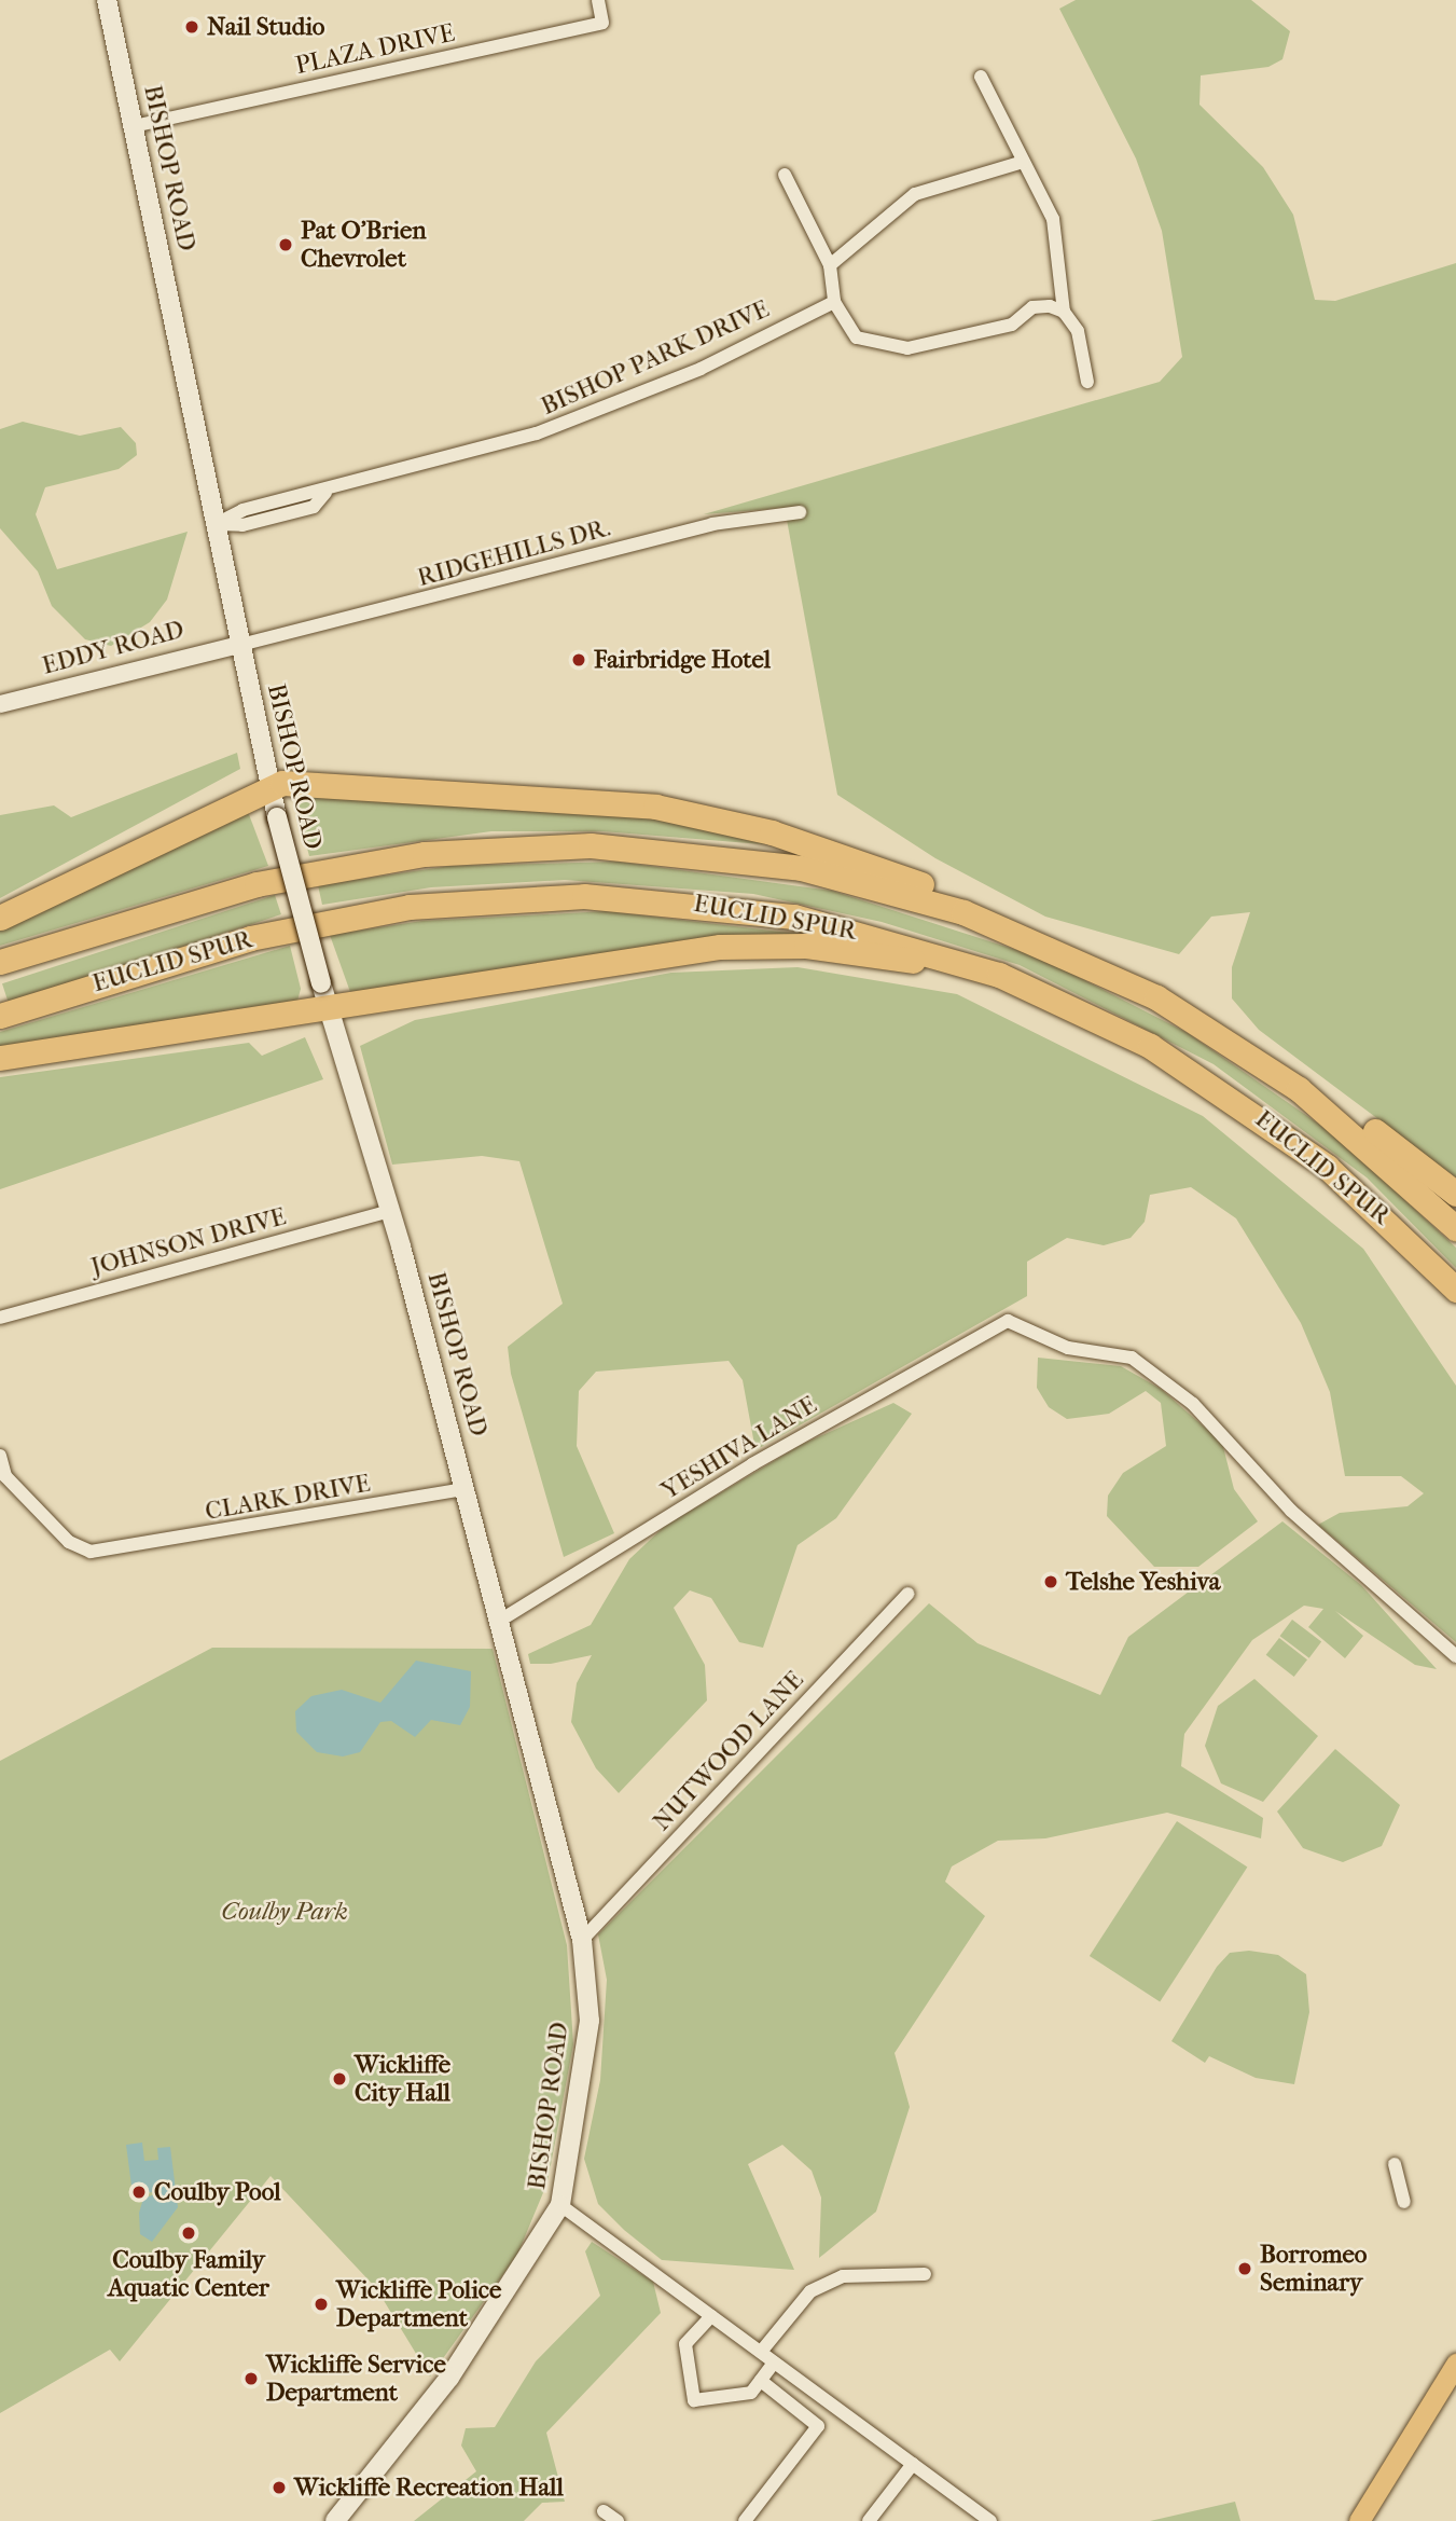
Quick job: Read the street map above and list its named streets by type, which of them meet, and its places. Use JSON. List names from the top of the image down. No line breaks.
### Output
{"streets":{"highway":["EUCLID SPUR"],"main road":["BISHOP ROAD"],"street":["PLAZA DRIVE","BISHOP PARK DRIVE","RIDGEHILLS DR.","EDDY ROAD","JOHNSON DRIVE","YESHIVA LANE","CLARK DRIVE","NUTWOOD LANE"]},"crossings":[["PLAZA DRIVE","BISHOP ROAD"],["BISHOP ROAD","BISHOP PARK DRIVE"],["BISHOP ROAD","RIDGEHILLS DR."],["BISHOP ROAD","EDDY ROAD"],["BISHOP ROAD","JOHNSON DRIVE"],["BISHOP ROAD","YESHIVA LANE"],["BISHOP ROAD","CLARK DRIVE"],["BISHOP ROAD","NUTWOOD LANE"],["RIDGEHILLS DR.","EDDY ROAD"]],"parks":["Coulby Park"],"places":["Nail Studio","Pat O'Brien Chevrolet","Fairbridge Hotel","Telshe Yeshiva","Wickliffe City Hall","Coulby Pool","Coulby Family Aquatic Center","Borromeo Seminary","Wickliffe Police Department","Wickliffe Service Department","Wickliffe Recreation Hall"]}
